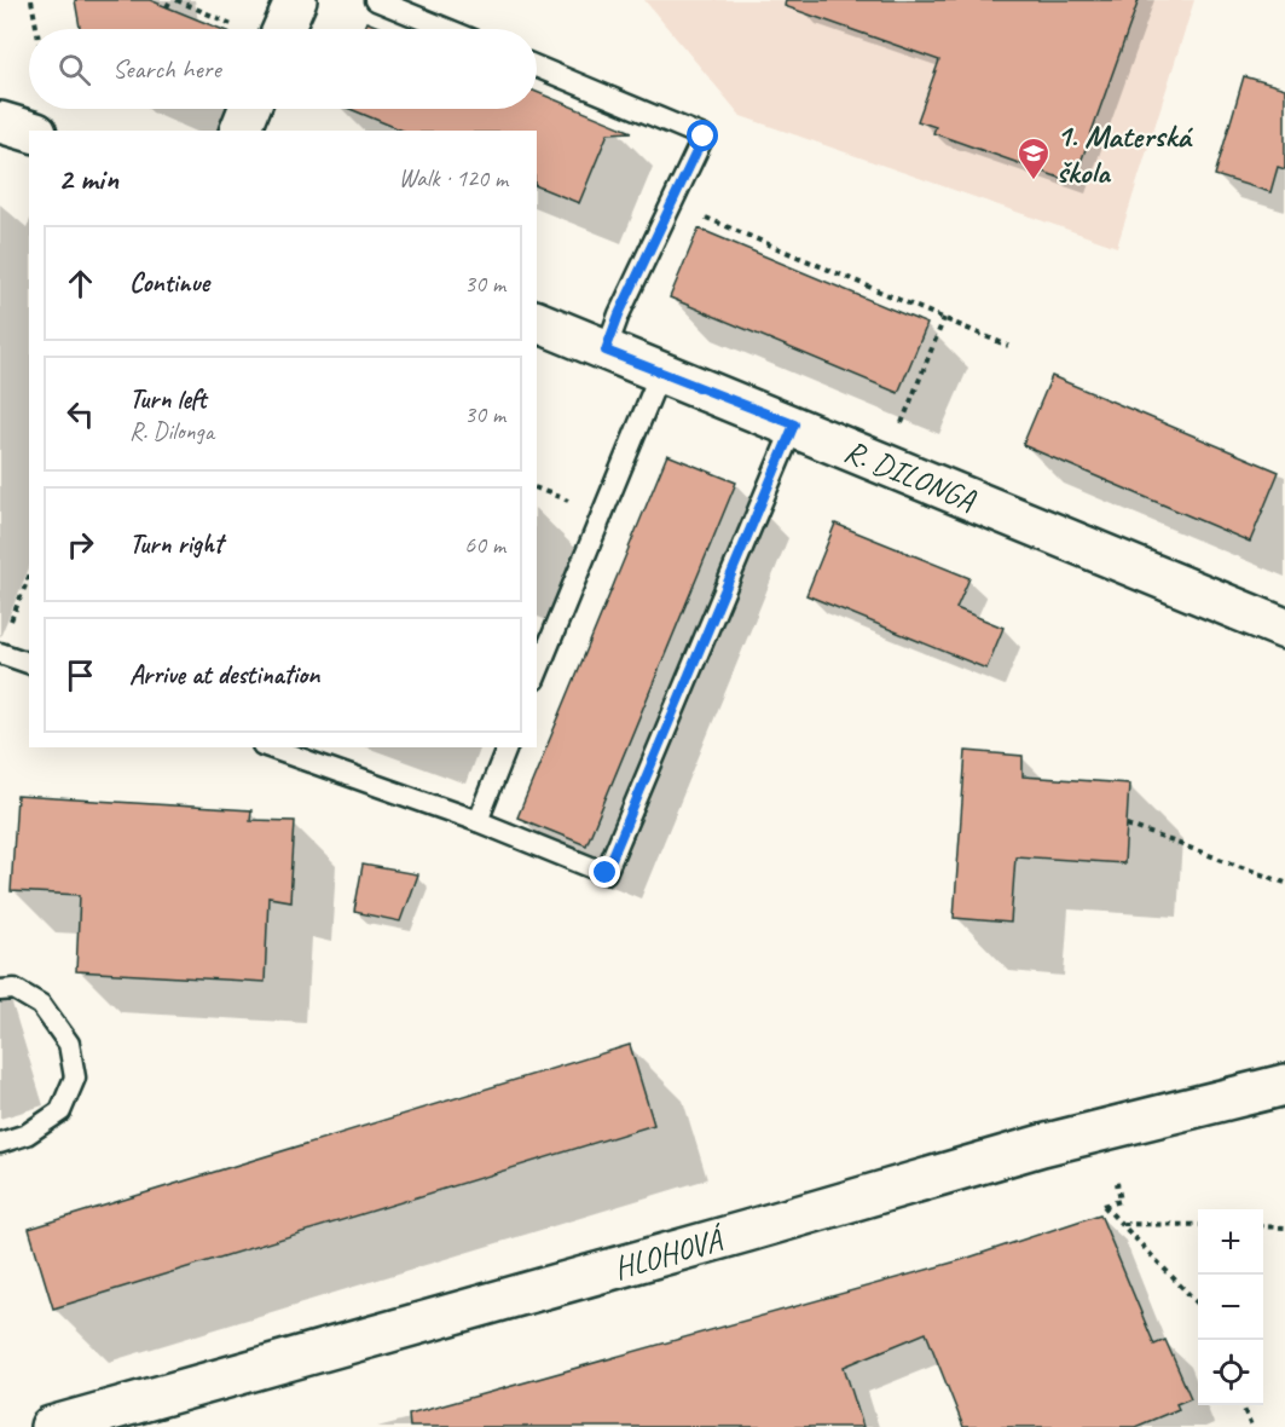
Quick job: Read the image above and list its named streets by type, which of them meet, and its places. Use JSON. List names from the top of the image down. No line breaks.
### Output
{"streets":{"main road":["R. DILONGA","HLOHOVÁ"]},"places":{"school or university":["1. Materská škola"]},"page":{"search":"Search here","heading":["2 min","Walk · 120 m"],"list":[["Continue","30 m"],["Turn left","R. Dilonga","30 m"],["Turn right","60 m"],"Arrive at destination"],"map_buttons":["+","−"]}}
